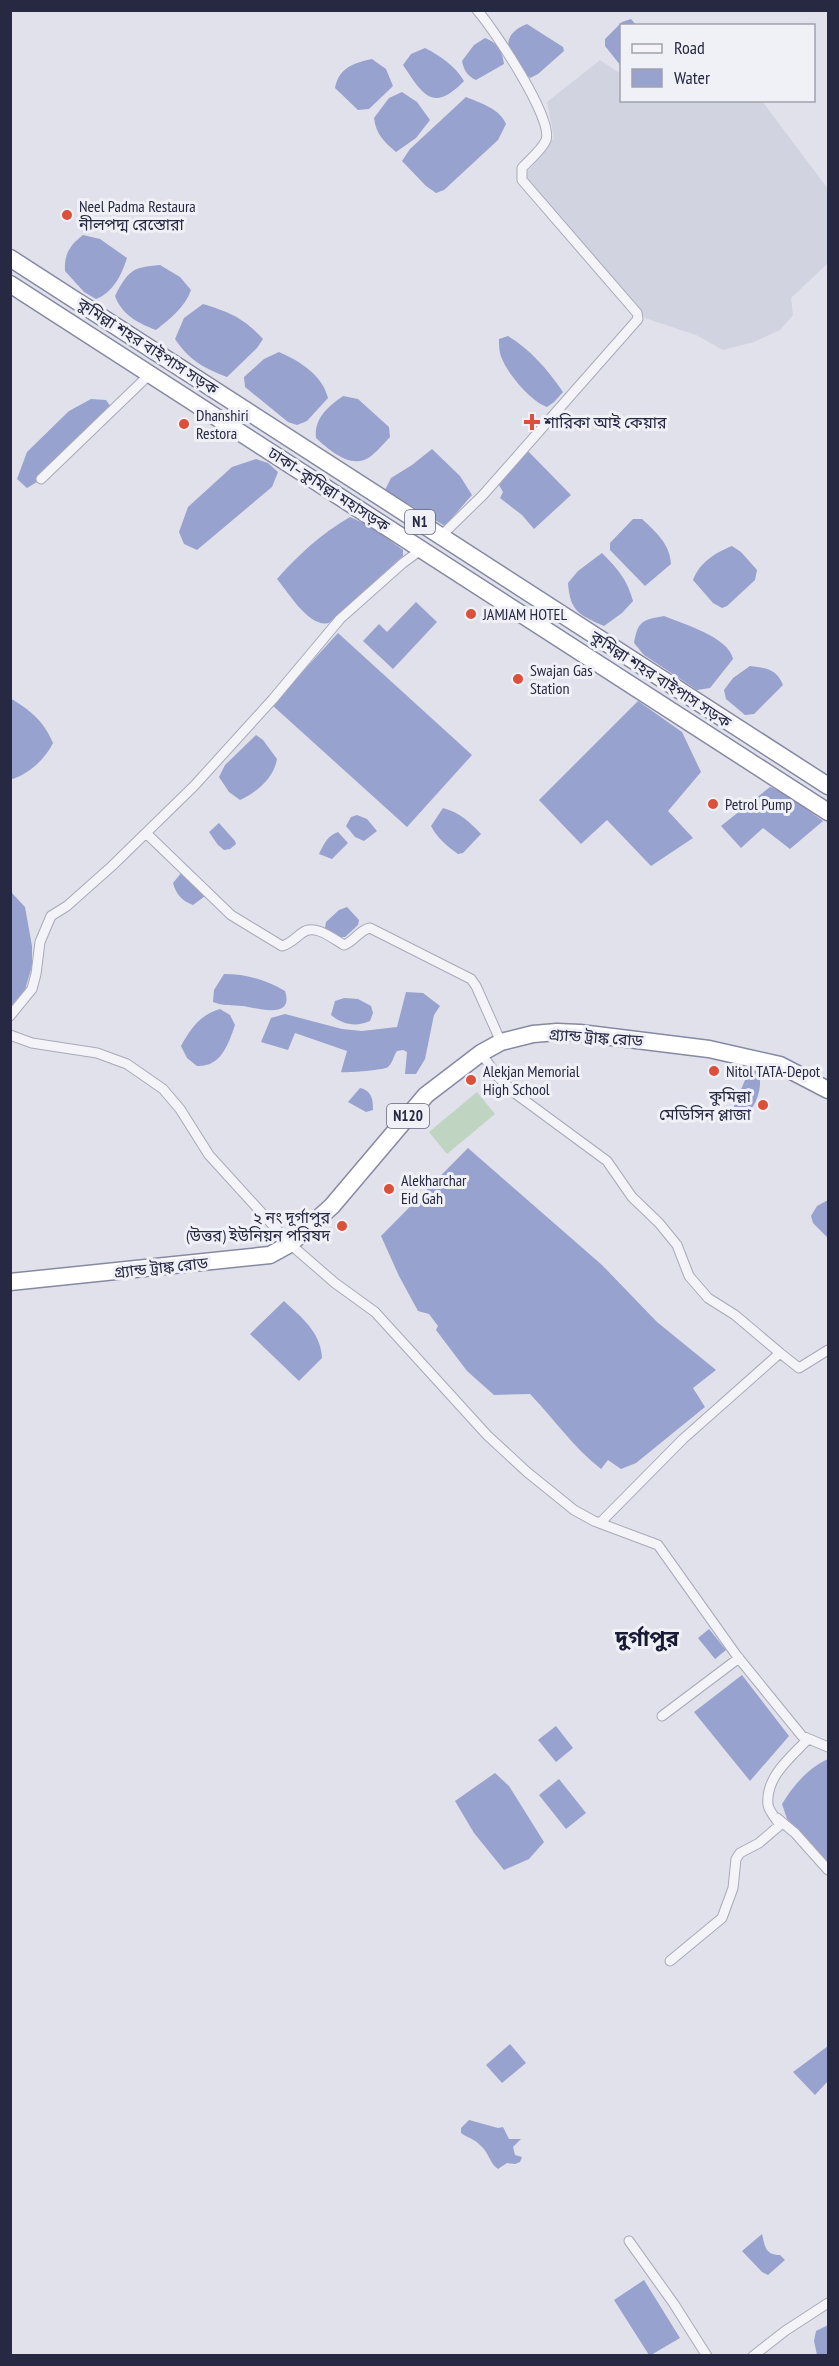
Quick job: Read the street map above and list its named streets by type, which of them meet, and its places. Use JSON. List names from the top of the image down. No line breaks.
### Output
{"streets":{"highway":["কুমিল্লা শহর বাইপাস সড়ক","ঢাকা–কুমিল্লা মহাসড়ক","N1","গ্র্যান্ড ট্রাঙ্ক রোড","N120"]},"districts":["দুর্গাপুর"],"places":{"other":["Neel Padma Restaura নীলপদ্ম রেস্তোরা","Dhanshiri Restora","JAMJAM HOTEL","Swajan Gas Station","Petrol Pump","Nitol TATA-Depot","Alekjan Memorial High School","কুমিল্লা মেডিসিন প্লাজা","Alekharchar Eid Gah","২ নং দূর্গাপুর (উত্তর) ইউনিয়ন পরিষদ"],"health":["শারিকা আই কেয়ার"]},"legend":["Road","Water"]}
